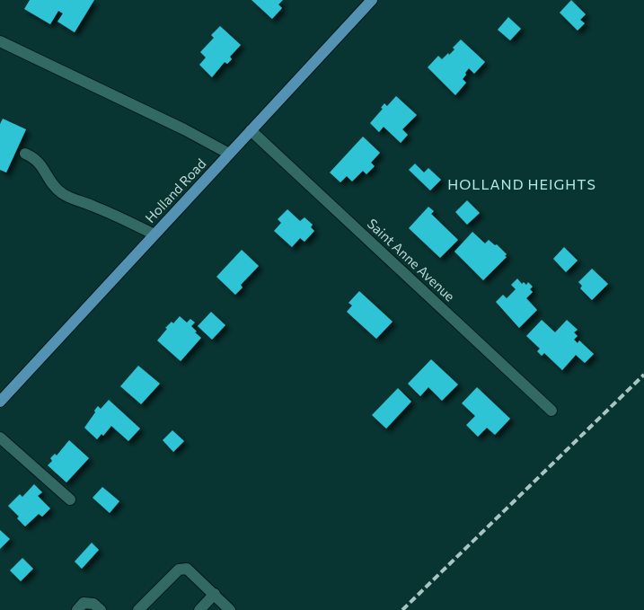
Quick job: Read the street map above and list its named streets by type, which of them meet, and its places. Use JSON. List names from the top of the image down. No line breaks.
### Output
{"streets":{"main road":["Holland Road"],"street":["Saint Anne Avenue"]},"crossings":[["Holland Road","Saint Anne Avenue"]],"districts":["HOLLAND HEIGHTS"]}
